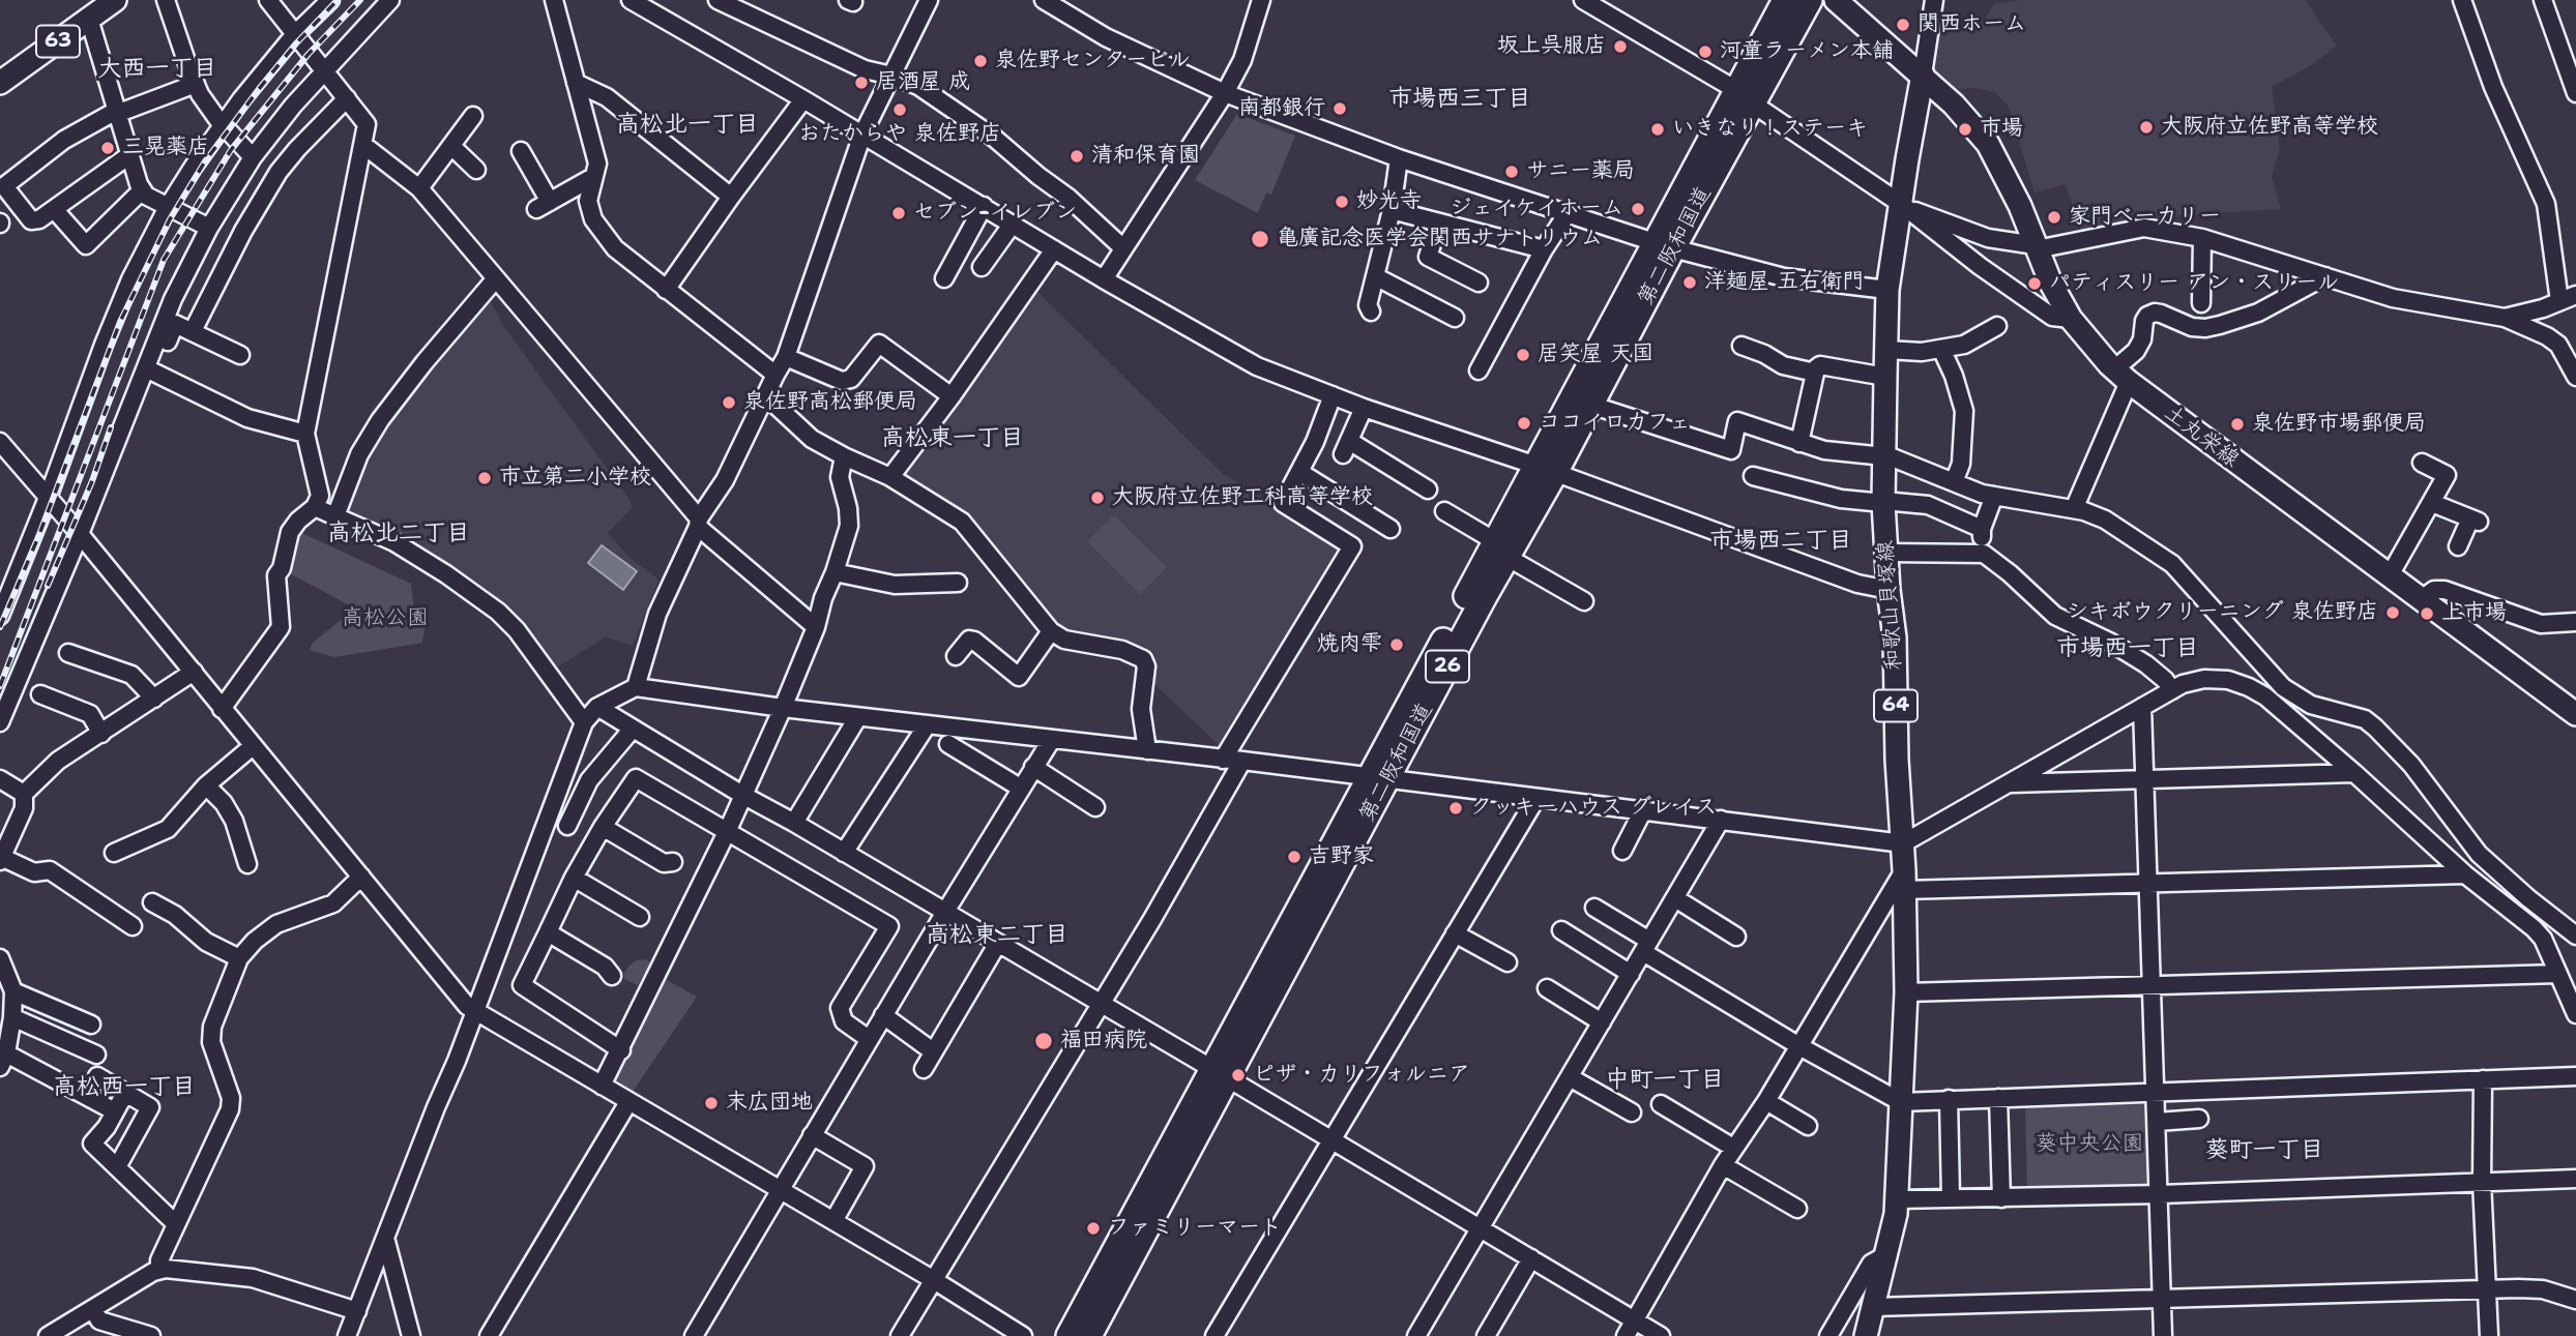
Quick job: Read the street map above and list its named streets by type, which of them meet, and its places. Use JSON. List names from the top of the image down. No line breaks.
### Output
{"streets":{"highway":["第二阪和国道","26"],"main road":["63","土丸栄線","和歌山貝塚線","64"]},"crossings":[["土丸栄線","和歌山貝塚線"]],"districts":["大西一丁目","市場西三丁目","高松北一丁目","高松東一丁目","高松北二丁目","市場西二丁目","市場西一丁目","高松東二丁目","中町一丁目","高松西一丁目","葵町一丁目"],"parks":["高松公園","葵中央公園"],"places":["関西ホーム","坂上呉服店","河童ラーメン本舗","泉佐野センタービル","居酒屋 成","南都銀行","おたからや 泉佐野店","大阪府立佐野高等学校","いきなり！ステーキ","市場","三晃薬店","清和保育園","サニー薬局","妙光寺","ジェイケイホーム","セブン-イレブン","家門ベーカリー","亀廣記念医学会関西サナトリウム","洋麺屋 五右衛門","パティスリー アン・スリール","居笑屋 天国","泉佐野高松郵便局","ココイロカフェ","泉佐野市場郵便局","市立第二小学校","大阪府立佐野工科高等学校","シキボウクリーニング 泉佐野店","上市場","焼肉雫","クッキーハウス グレイス","吉野家","福田病院","ピザ・カリフォルニア","末広団地","ファミリーマート"]}
